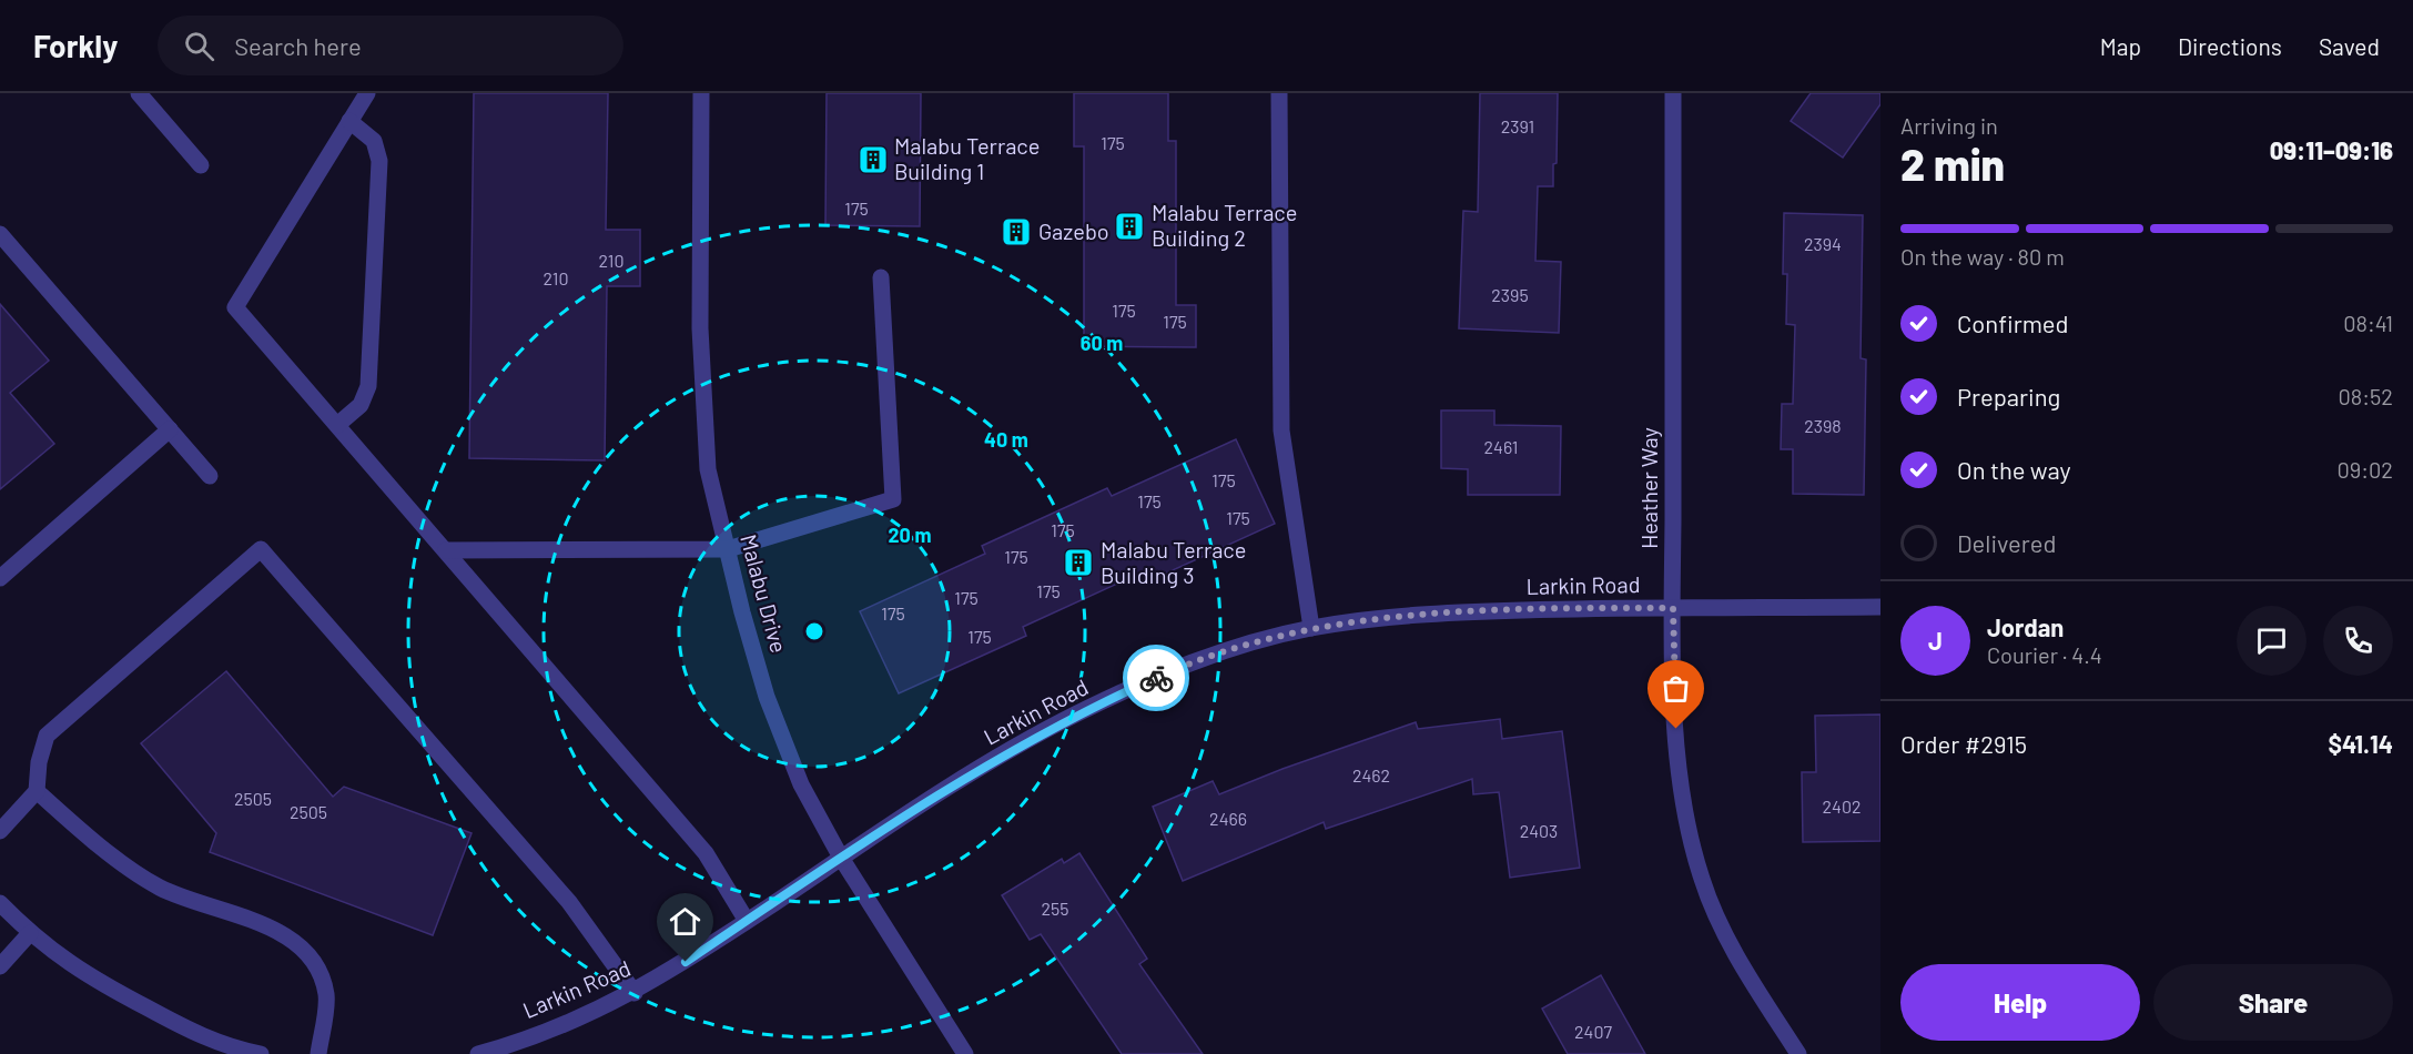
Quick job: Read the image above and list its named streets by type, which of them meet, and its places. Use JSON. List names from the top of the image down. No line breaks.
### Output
{"streets":{"street":["Heather Way","Larkin Road","Malabu Drive"]},"crossings":[["Heather Way","Larkin Road"],["Larkin Road","Malabu Drive"]],"places":{"building":["Malabu Terrace Building 1","Malabu Terrace Building 2","Gazebo","Malabu Terrace Building 3"]},"house_numbers":["2391","175","175","2394","210","210","2395","175","175","2398","2461","175","175","175","175","175","175","175","175","175","2462","2505","2402","2505","2466","2403","255","2407"],"page":{"header":"Forkly","search":"Search here","nav":["Map","Directions","Saved"],"heading":["2 min","Arriving in","09:11–09:16"],"panel":["Jordan","Courier · 4.4","Order #2915","$41.14"],"bar":"On the way · 80 m","list":[["Confirmed","08:41"],["Preparing","08:52"],["On the way","09:02"],"Delivered"],"round":"J","buttons":["Help","Share"]},"rings":["60 m","40 m","20 m"]}
